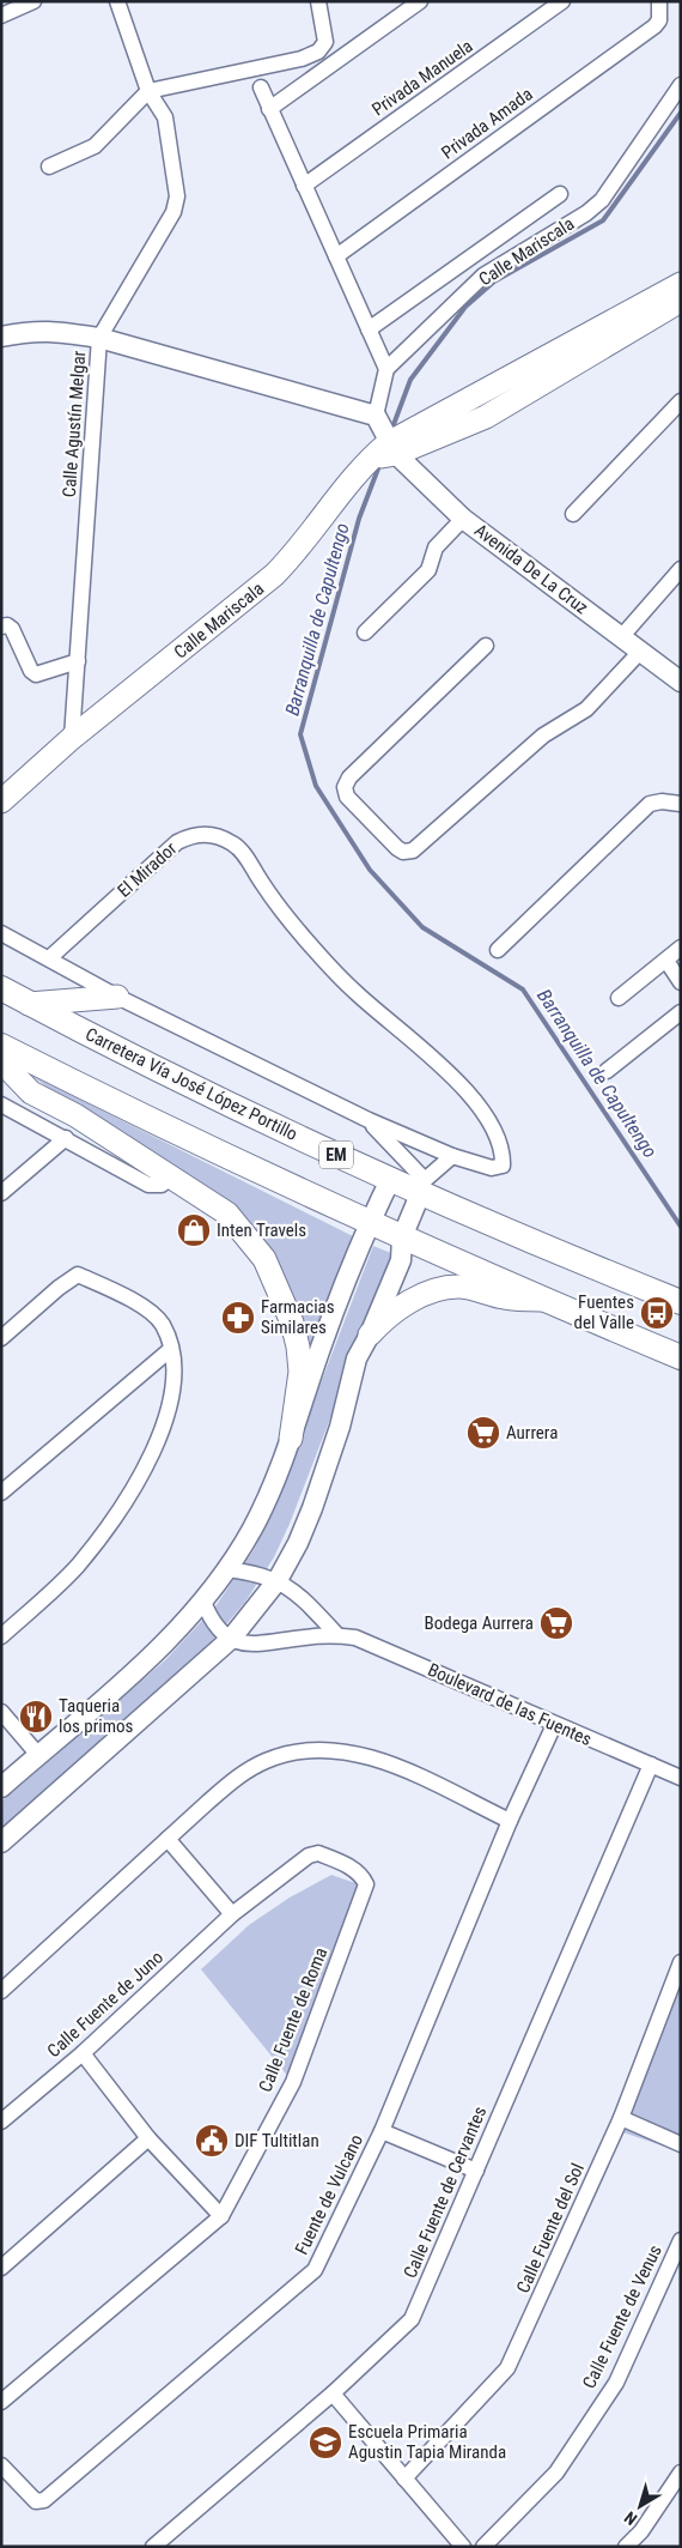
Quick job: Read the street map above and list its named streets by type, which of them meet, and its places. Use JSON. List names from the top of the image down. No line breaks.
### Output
{"streets":{"main road":["Calle Mariscala","Carretera Vía José López Portillo","EM"],"street":["Privada Manuela","Privada Amada","Calle Agustín Melgar","Avenida De La Cruz","El Mirador","Boulevard de las Fuentes","Calle Fuente de Juno","Calle Fuente de Roma","Calle Fuente de Cervantes","Fuente de Vulcano","Calle Fuente del Sol","Calle Fuente de Venus"]},"crossings":[["Calle Mariscala","Calle Agustín Melgar"],["Calle Mariscala","Avenida De La Cruz"],["Boulevard de las Fuentes","Calle Fuente de Cervantes"],["Boulevard de las Fuentes","Fuente de Vulcano"],["Calle Fuente de Juno","Calle Fuente de Roma"]],"water":["Barranquilla de Capultengo"],"places":{"shop":["Inten Travels"],"bus stop":["Fuentes del Valle"],"pharmacy":["Farmacias Similares"],"supermarket":["Aurrera","Bodega Aurrera"],"restaurant":["Taqueria los primos"],"public building":["DIF Tultitlan"],"school or university":["Escuela Primaria Agustin Tapia Miranda"]},"north":"bottom left"}
